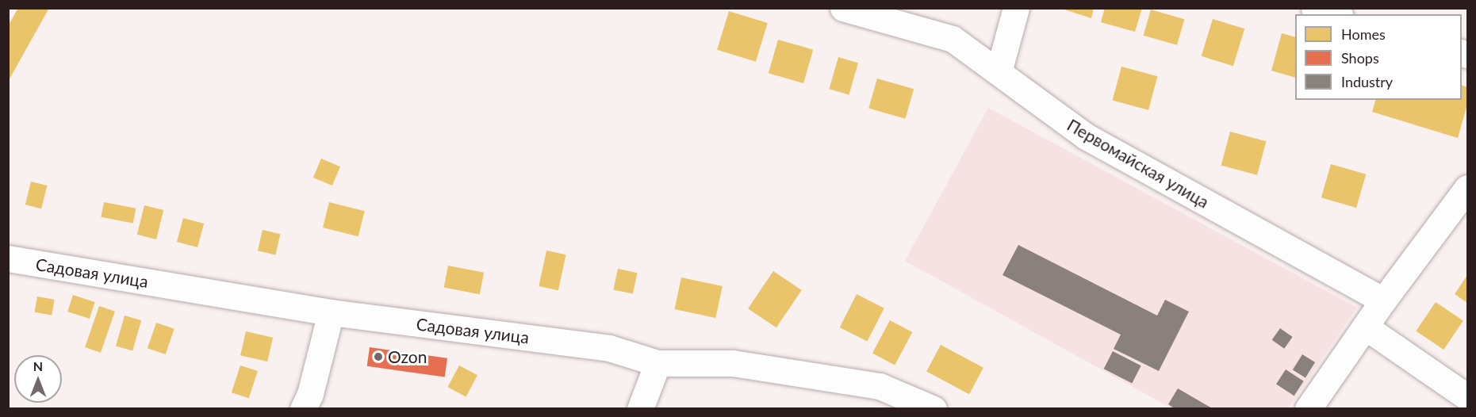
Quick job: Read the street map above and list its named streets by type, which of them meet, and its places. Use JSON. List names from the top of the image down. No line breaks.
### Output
{"streets":{"street":["Первомайская улица","Садовая улица"]},"places":["Ozon"],"legend":["Homes","Shops","Industry"],"north":"top"}
